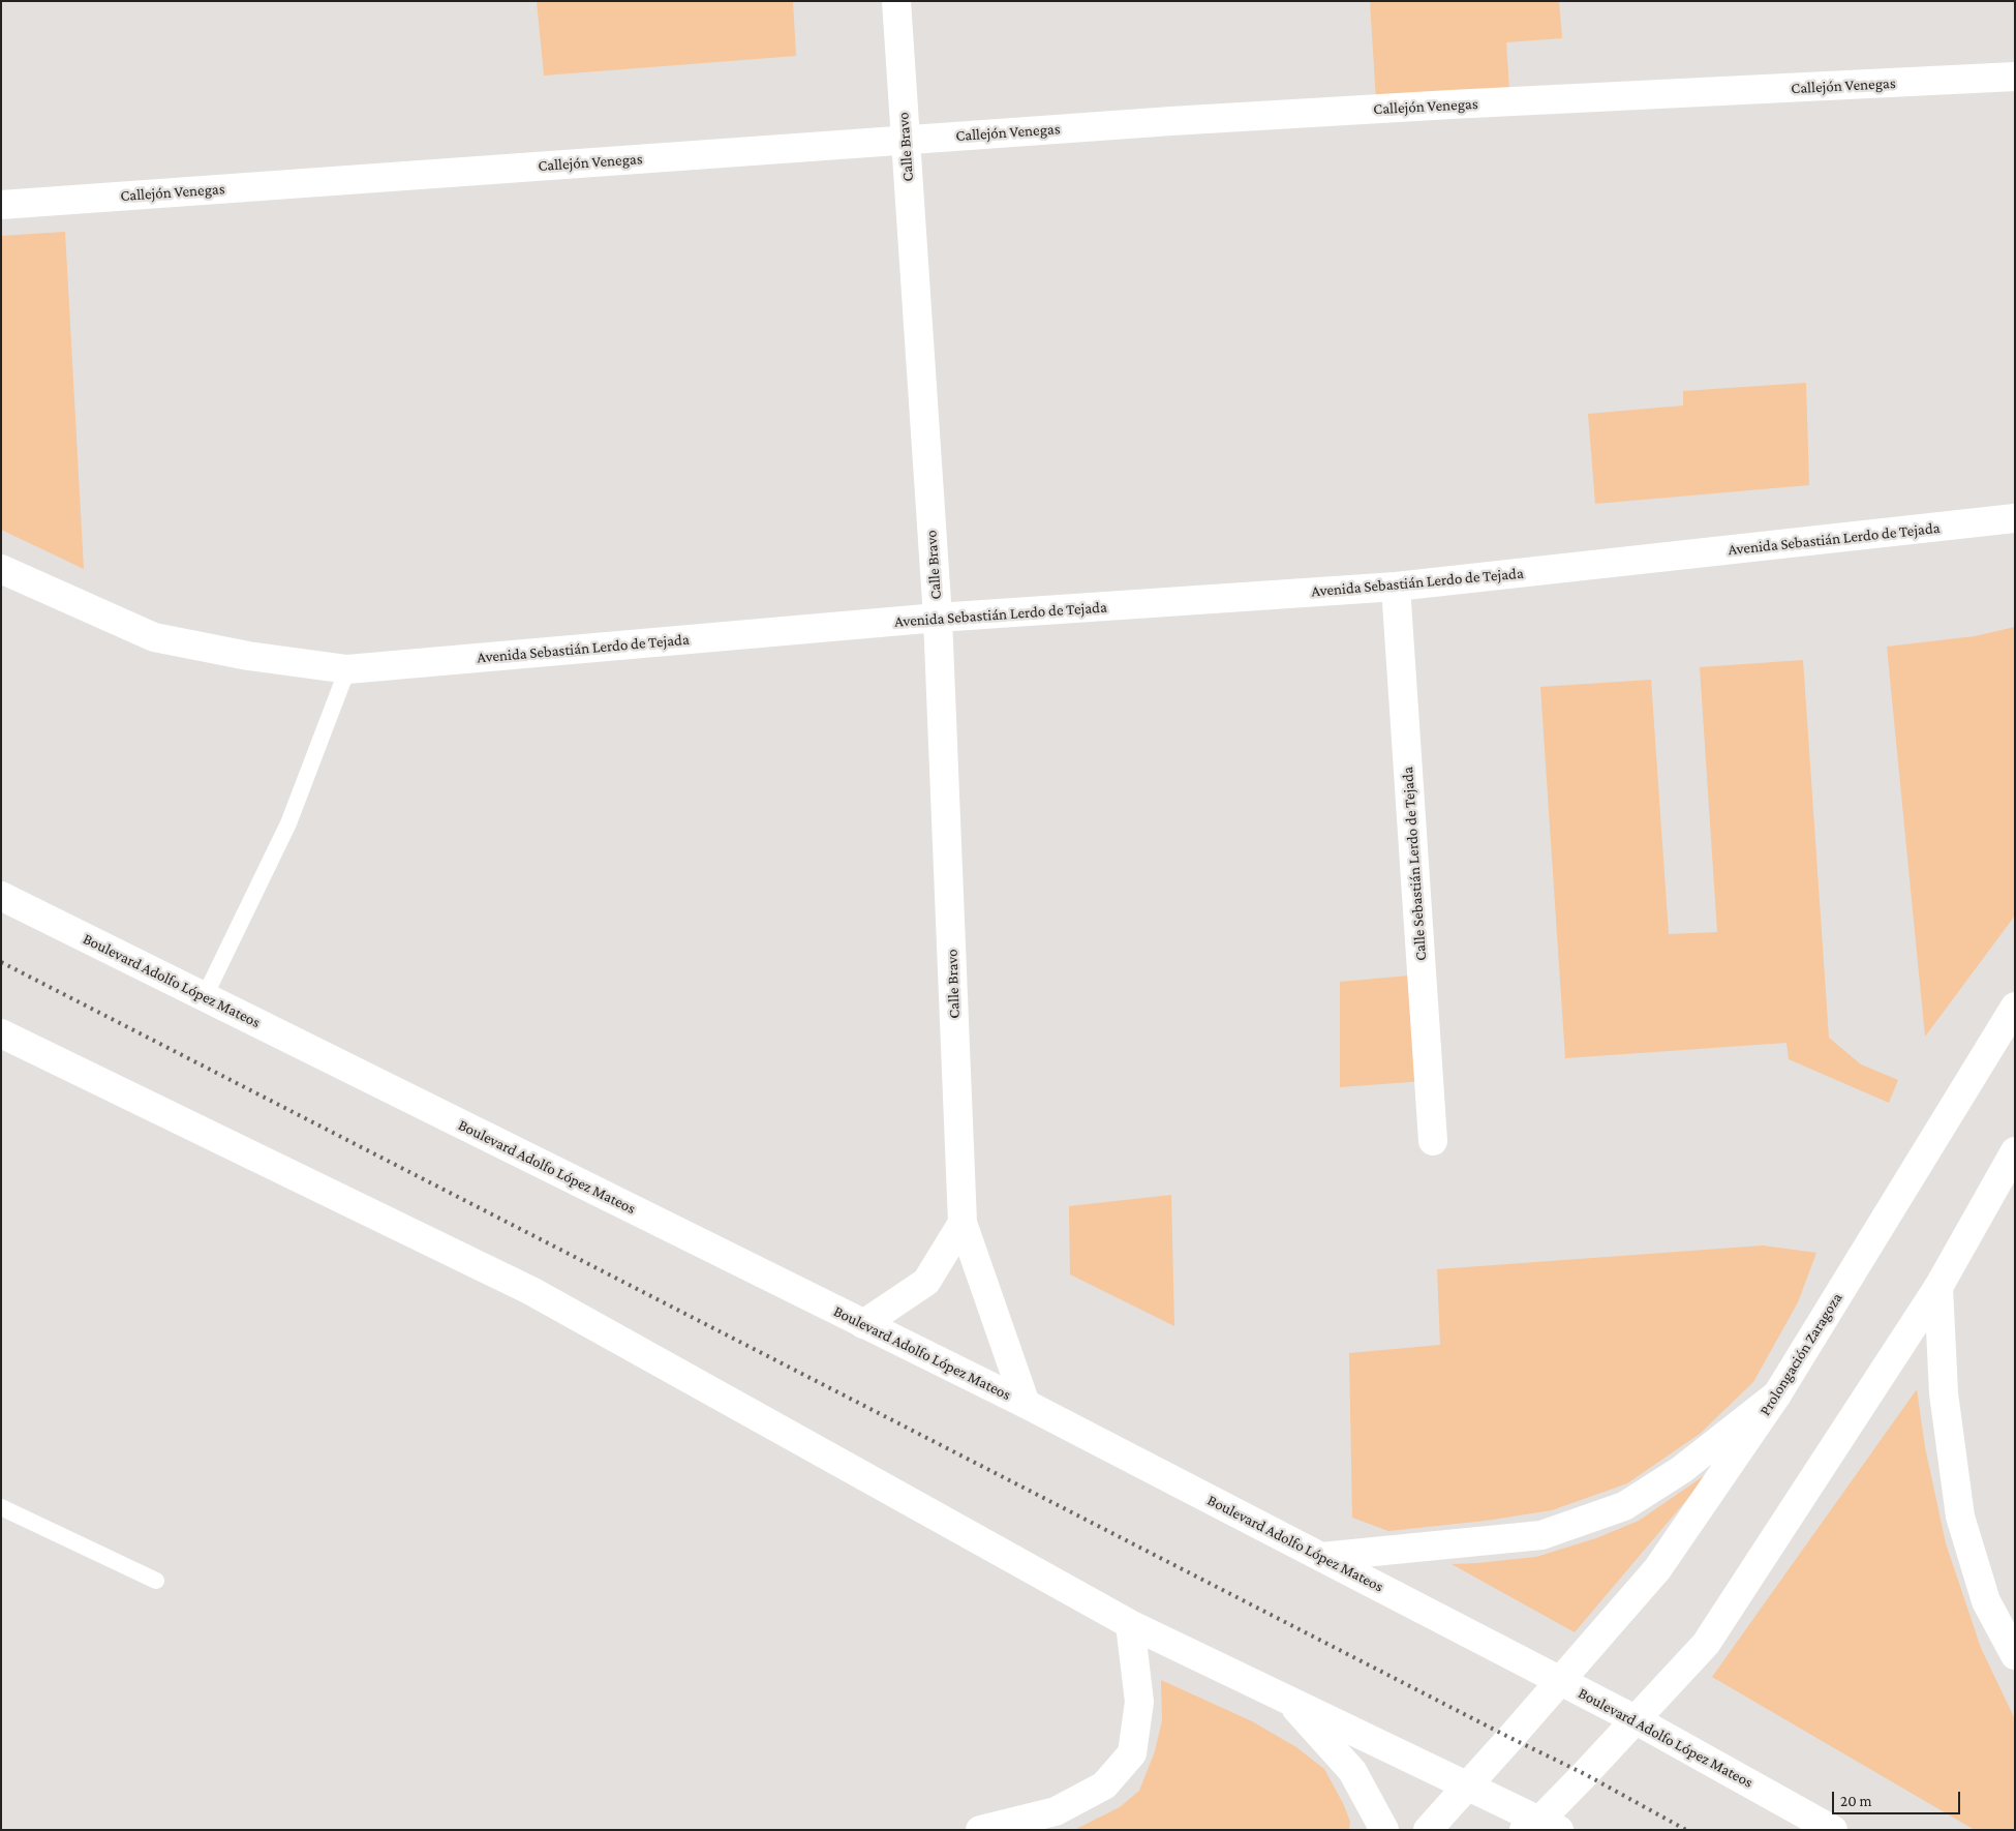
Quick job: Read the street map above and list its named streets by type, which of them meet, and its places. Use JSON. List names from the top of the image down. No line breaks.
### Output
{"streets":{"main road":["Callejón Venegas","Calle Bravo","Avenida Sebastián Lerdo de Tejada","Calle Sebastián Lerdo de Tejada","Boulevard Adolfo López Mateos","Prolongación Zaragoza"]},"crossings":[["Callejón Venegas","Calle Bravo"],["Calle Bravo","Avenida Sebastián Lerdo de Tejada"],["Calle Bravo","Boulevard Adolfo López Mateos"],["Avenida Sebastián Lerdo de Tejada","Calle Sebastián Lerdo de Tejada"],["Boulevard Adolfo López Mateos","Prolongación Zaragoza"]],"scale_bar":"20 m"}
